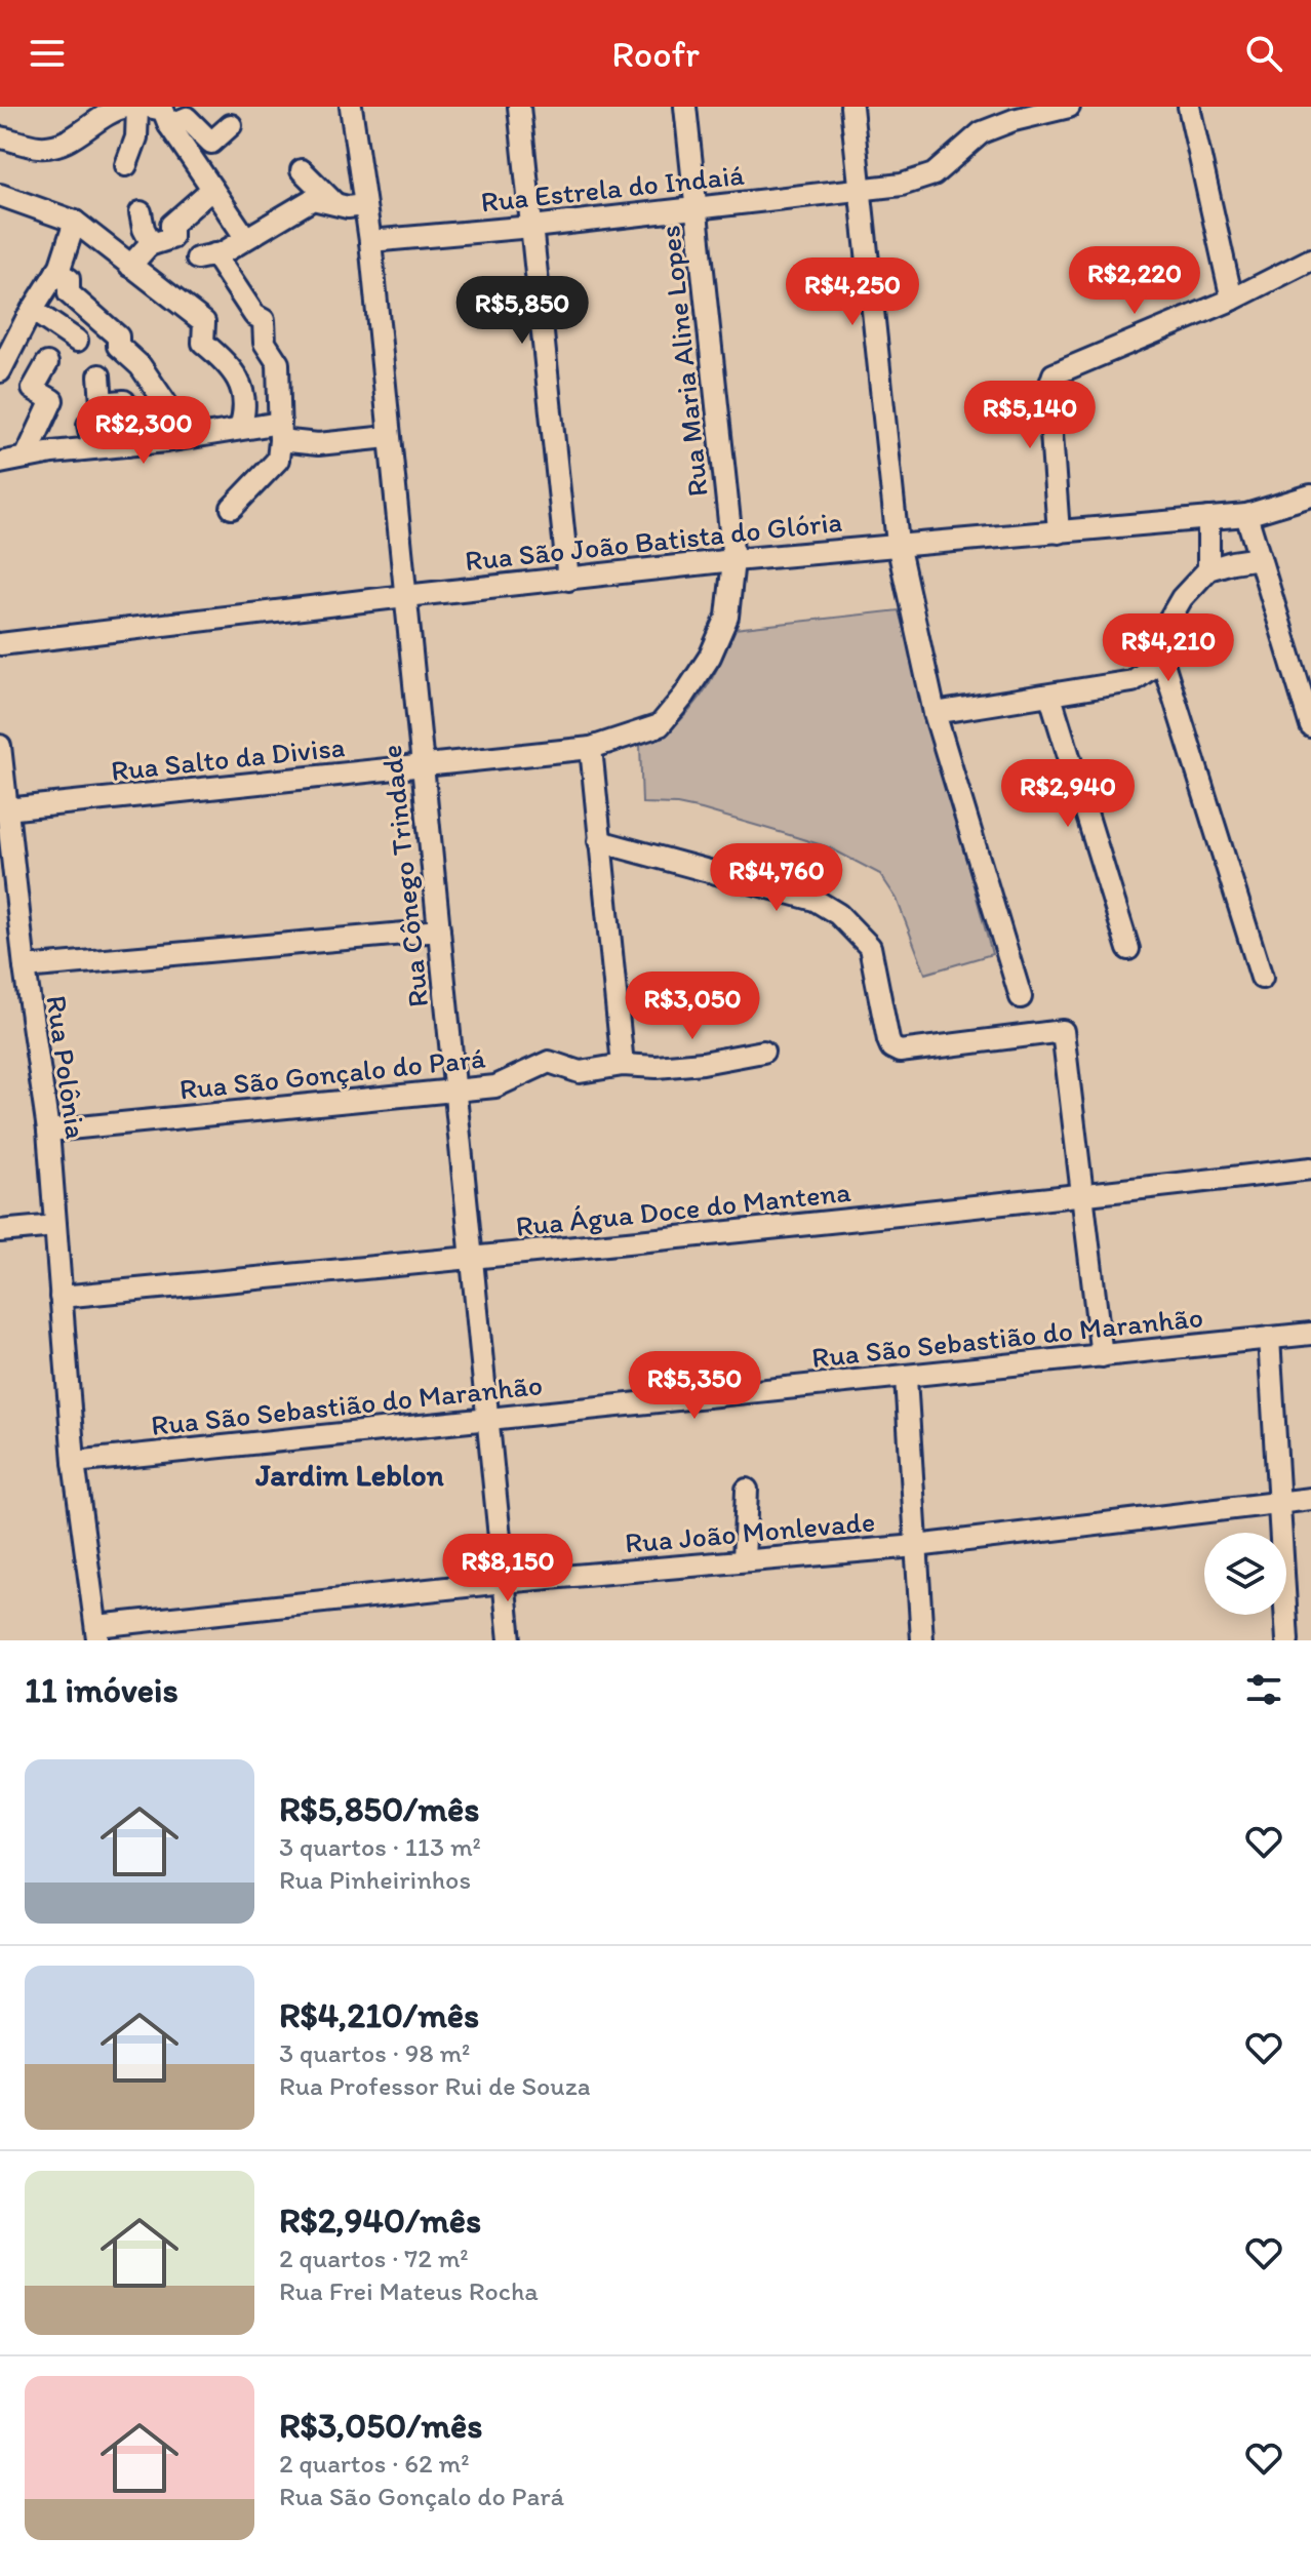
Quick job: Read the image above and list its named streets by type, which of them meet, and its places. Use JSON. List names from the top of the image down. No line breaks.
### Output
{"streets":{"street":["Rua Estrela do Indaiá","Rua Maria Aline Lopes","Rua São João Batista do Glória","Rua Salto da Divisa","Rua Cônego Trindade","Rua Polônia","Rua São Gonçalo do Pará","Rua Água Doce do Mantena","Rua São Sebastião do Maranhão","Rua João Monlevade"]},"crossings":[["Rua Estrela do Indaiá","Rua Maria Aline Lopes"],["Rua Estrela do Indaiá","Rua Cônego Trindade"],["Rua Maria Aline Lopes","Rua São João Batista do Glória"],["Rua Maria Aline Lopes","Rua Salto da Divisa"],["Rua São João Batista do Glória","Rua Salto da Divisa"],["Rua São João Batista do Glória","Rua Cônego Trindade"],["Rua Salto da Divisa","Rua Cônego Trindade"],["Rua Salto da Divisa","Rua Polônia"],["Rua Cônego Trindade","Rua São Gonçalo do Pará"],["Rua Cônego Trindade","Rua Água Doce do Mantena"],["Rua Cônego Trindade","Rua São Sebastião do Maranhão"],["Rua Cônego Trindade","Rua João Monlevade"],["Rua Polônia","Rua São Gonçalo do Pará"],["Rua Polônia","Rua Água Doce do Mantena"],["Rua Polônia","Rua São Sebastião do Maranhão"],["Rua Polônia","Rua João Monlevade"]],"districts":["Jardim Leblon"],"page":{"header":"Roofr","price":["R$2,220","R$4,250","R$5,850","R$5,140","R$2,300","R$4,210","R$2,940","R$4,760","R$3,050","R$5,350","R$8,150"],"heading":"11 imóveis","list":[{"name":"R$5,850/mês","note":"3 quartos · 113 m² · Rua Pinheirinhos"},{"name":"R$4,210/mês","note":"3 quartos · 98 m² · Rua Professor Rui de Souza"},{"name":"R$2,940/mês","note":"2 quartos · 72 m² · Rua Frei Mateus Rocha"},{"name":"R$3,050/mês","note":"2 quartos · 62 m² · Rua São Gonçalo do Pará"}]}}
